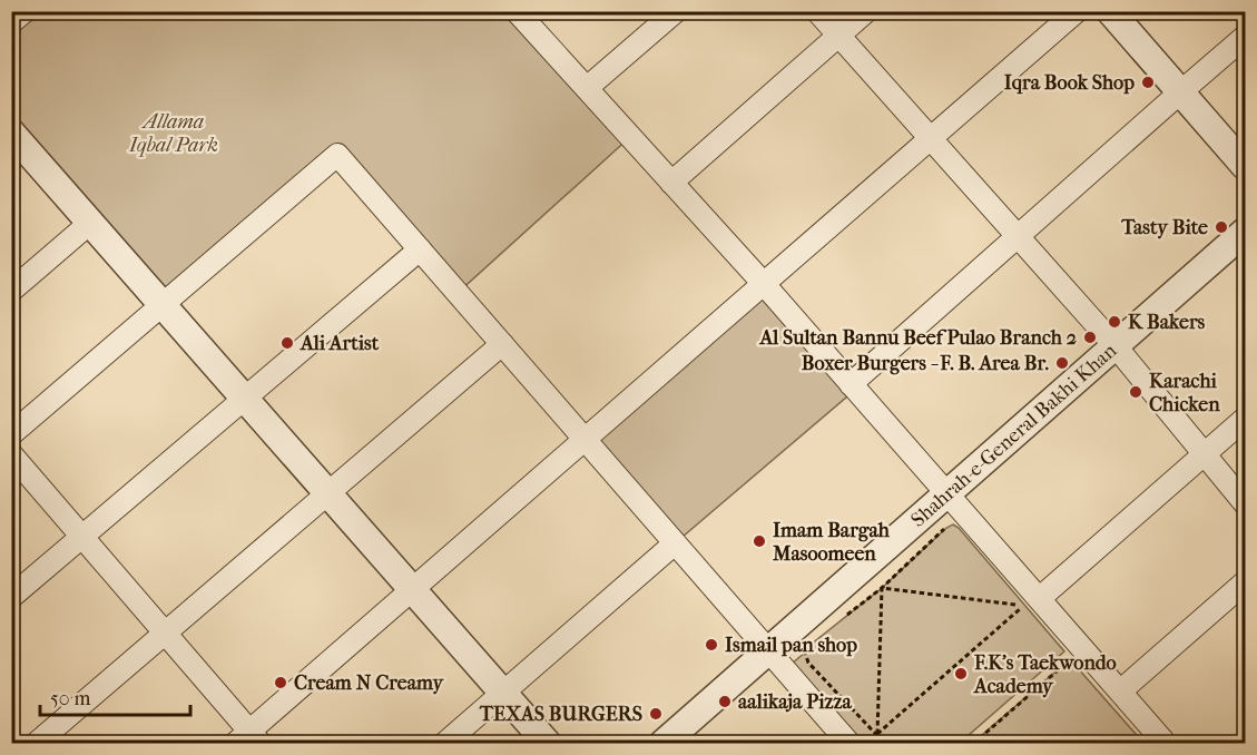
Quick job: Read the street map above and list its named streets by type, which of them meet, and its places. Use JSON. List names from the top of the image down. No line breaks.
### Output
{"streets":{"street":["Shahrah-e-General Bakhi Khan"]},"parks":["Allama Iqbal Park"],"places":["Iqra Book Shop","Tasty Bite","K Bakers","Al Sultan Bannu Beef Pulao Branch 2","Ali Artist","Boxer Burgers - F. B. Area Br.","Karachi Chicken","Imam Bargah Masoomeen","Ismail pan shop","F.K's Taekwondo Academy","Cream N Creamy","aalikaja Pizza","TEXAS BURGERS"],"scale_bar":"50 m"}
